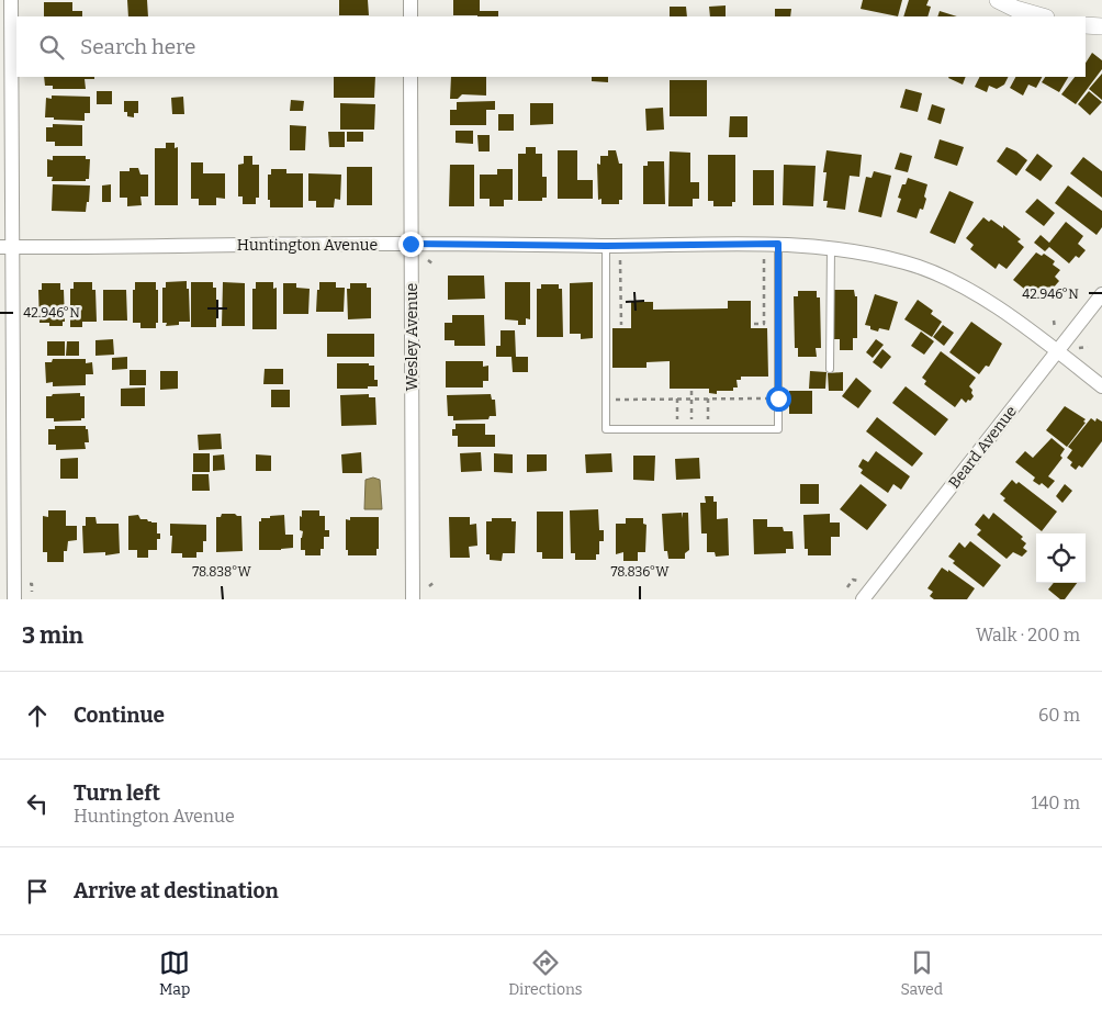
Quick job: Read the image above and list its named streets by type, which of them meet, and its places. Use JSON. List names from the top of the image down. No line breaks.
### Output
{"streets":{"street":["Huntington Avenue","Wesley Avenue","Beard Avenue"]},"crossings":[["Huntington Avenue","Wesley Avenue"],["Huntington Avenue","Beard Avenue"]],"page":{"search":"Search here","heading":["3 min","Walk · 200 m"],"list":[["Continue","60 m"],["Turn left","Huntington Avenue","140 m"],"Arrive at destination"],"nav":["Map","Directions","Saved"]},"coordinates":["42.946°N","78.838°W","78.836°W"]}
